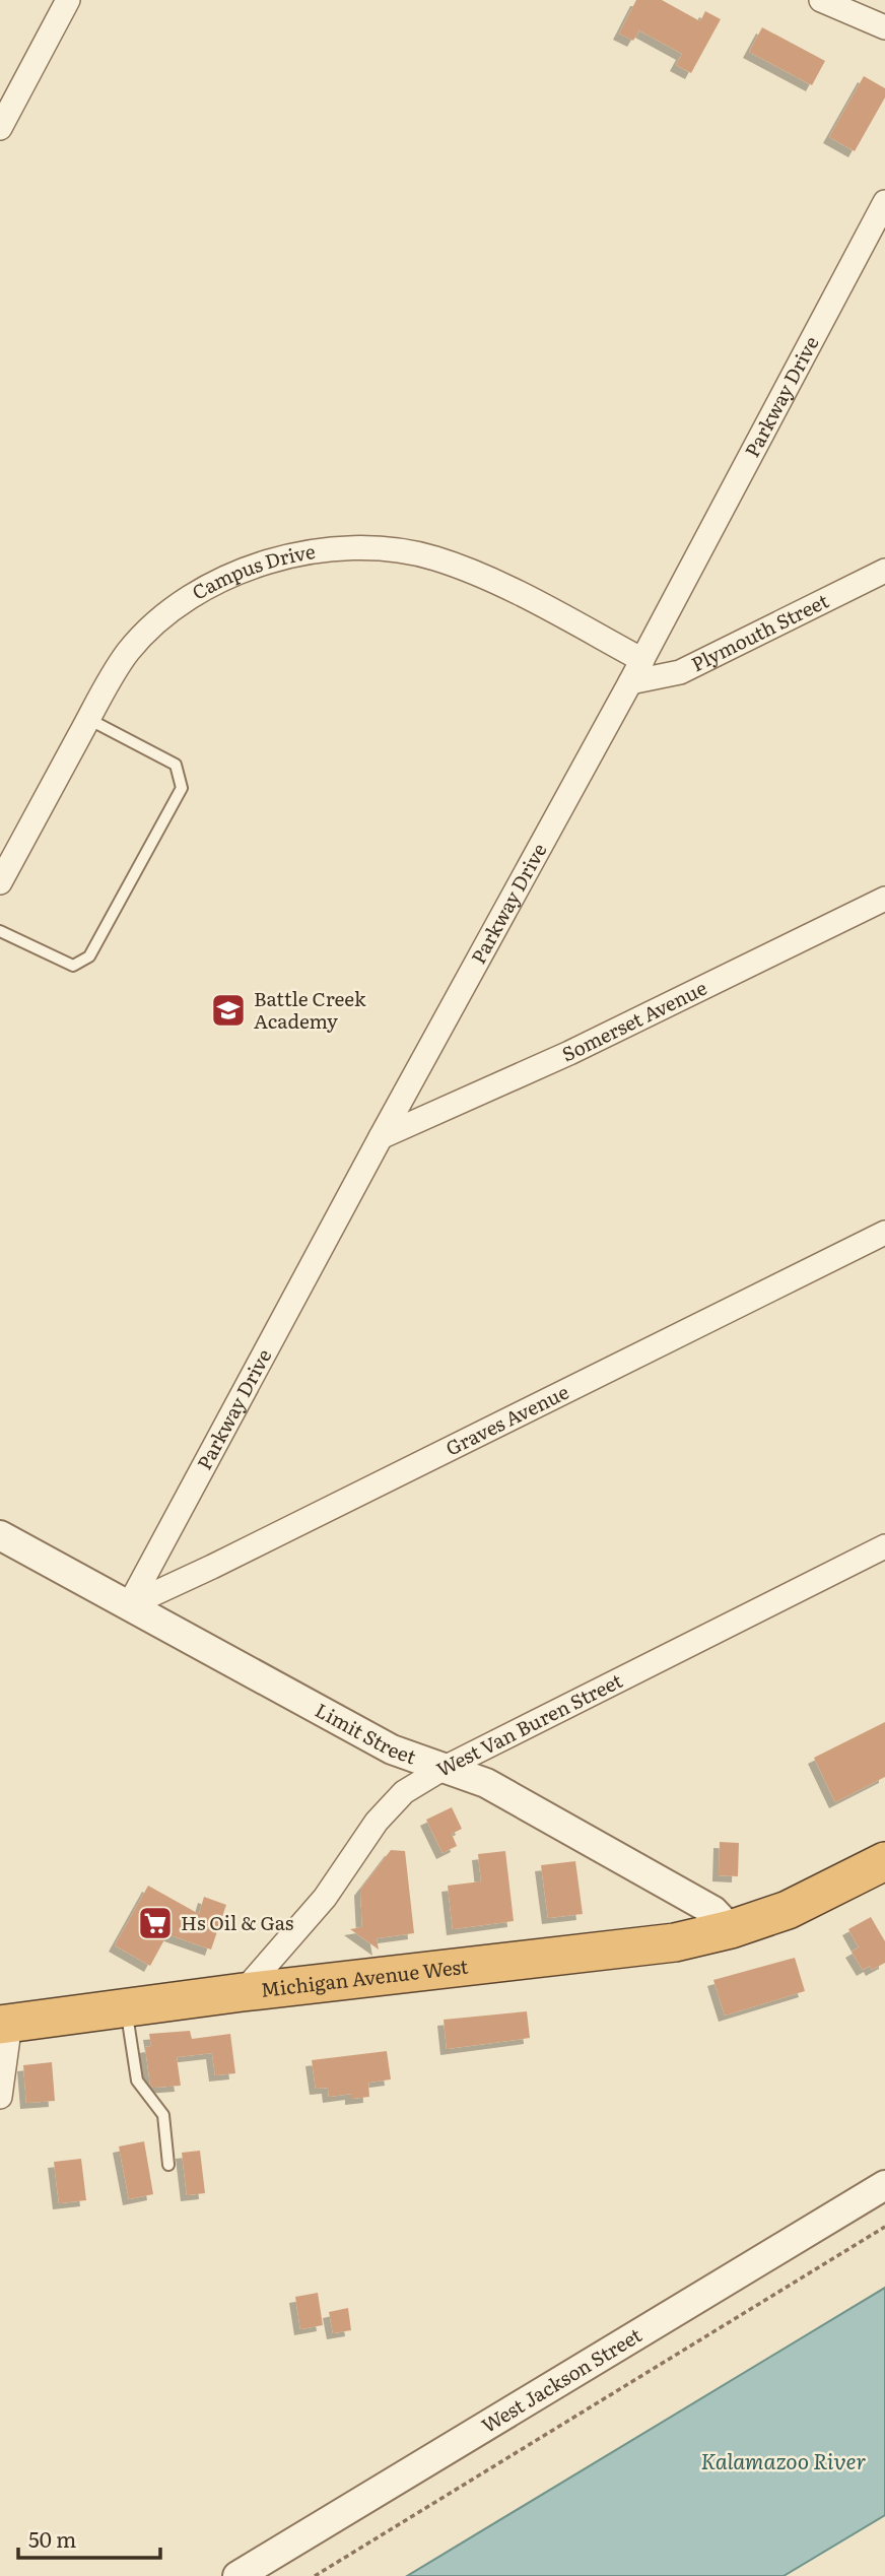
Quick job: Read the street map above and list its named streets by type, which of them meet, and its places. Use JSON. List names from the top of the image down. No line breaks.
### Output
{"streets":{"highway":["Michigan Avenue West"],"street":["Parkway Drive","Campus Drive","Plymouth Street","Somerset Avenue","Graves Avenue","West Van Buren Street","Limit Street","West Jackson Street"]},"crossings":[["Parkway Drive","Campus Drive"],["Parkway Drive","Plymouth Street"],["Parkway Drive","Somerset Avenue"],["Parkway Drive","Graves Avenue"],["Parkway Drive","Limit Street"],["Graves Avenue","Limit Street"],["West Van Buren Street","Limit Street"],["West Van Buren Street","Michigan Avenue West"],["Limit Street","Michigan Avenue West"]],"water":["Kalamazoo River"],"places":{"school or university":["Battle Creek Academy"],"supermarket":["Hs Oil & Gas"]},"scale_bar":"50 m"}
